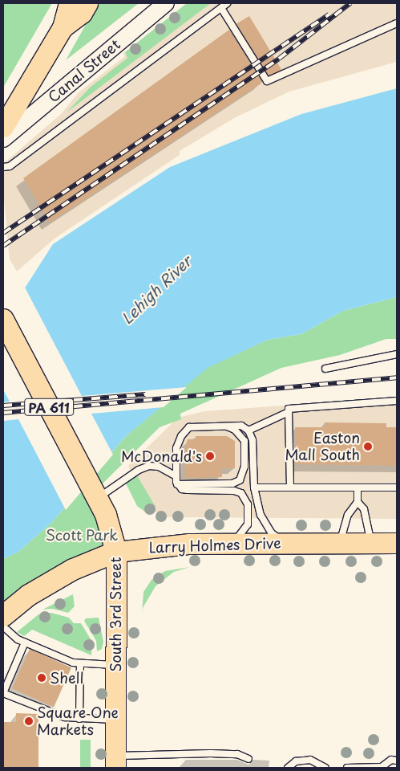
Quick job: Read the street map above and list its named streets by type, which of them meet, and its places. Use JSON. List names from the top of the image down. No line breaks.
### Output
{"streets":{"highway":["PA 611","Larry Holmes Drive","South 3rd Street"],"street":["Canal Street"]},"crossings":[["Larry Holmes Drive","South 3rd Street"]],"water":["Lehigh River"],"parks":["Scott Park"],"places":["Easton Mall South","McDonald's","Shell","Square One Markets"]}
